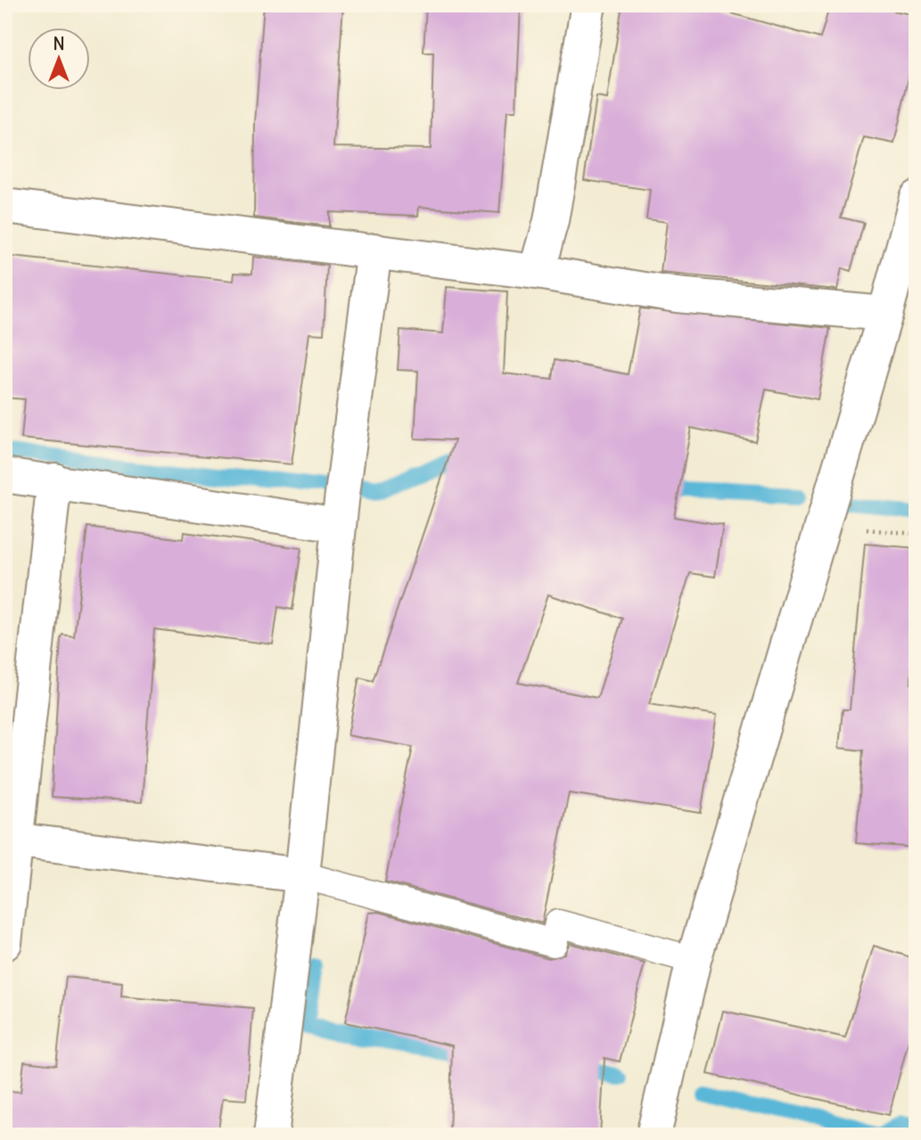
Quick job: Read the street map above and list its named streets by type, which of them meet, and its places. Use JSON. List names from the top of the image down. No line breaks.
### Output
{"north":"top"}
